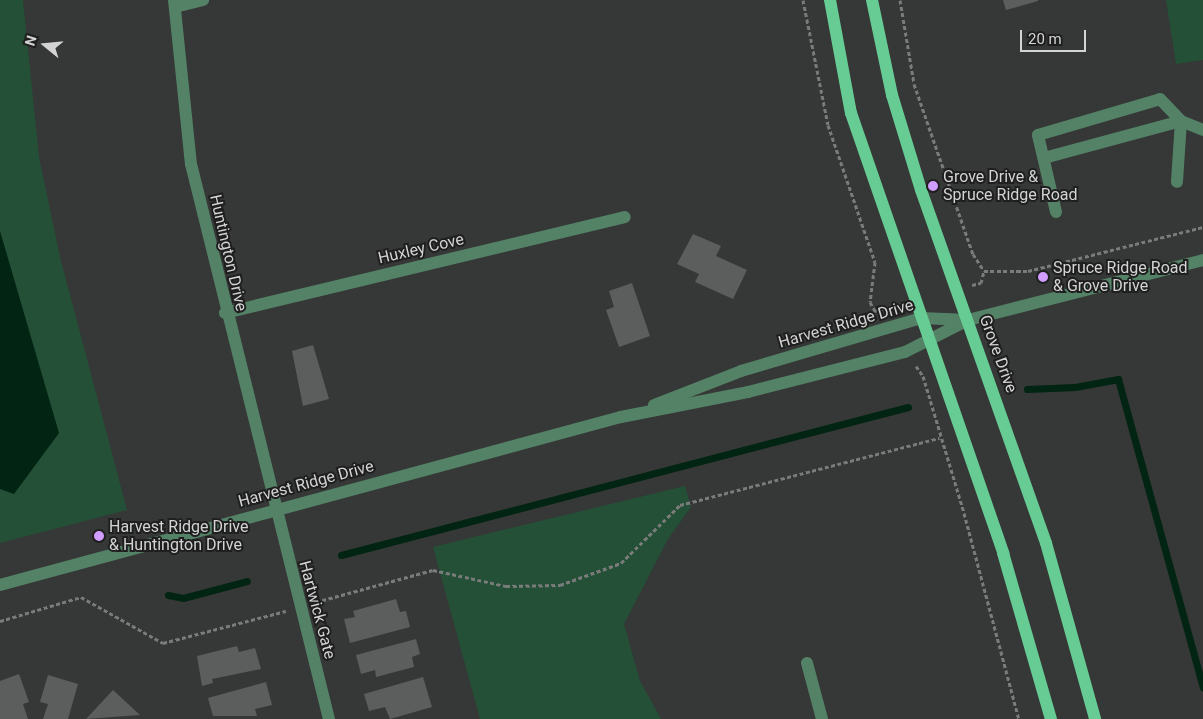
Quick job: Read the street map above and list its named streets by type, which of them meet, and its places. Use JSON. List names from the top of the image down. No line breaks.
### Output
{"streets":{"main road":["Grove Drive"],"street":["Huxley Cove","Huntington Drive","Harvest Ridge Drive","Hartwick Gate"]},"crossings":[["Huxley Cove","Huntington Drive"],["Huntington Drive","Harvest Ridge Drive"],["Huntington Drive","Hartwick Gate"],["Harvest Ridge Drive","Grove Drive"],["Harvest Ridge Drive","Hartwick Gate"]],"places":["Grove Drive & Spruce Ridge Road","Spruce Ridge Road & Grove Drive","Harvest Ridge Drive & Huntington Drive"],"scale_bar":"20 m","north":"left"}
